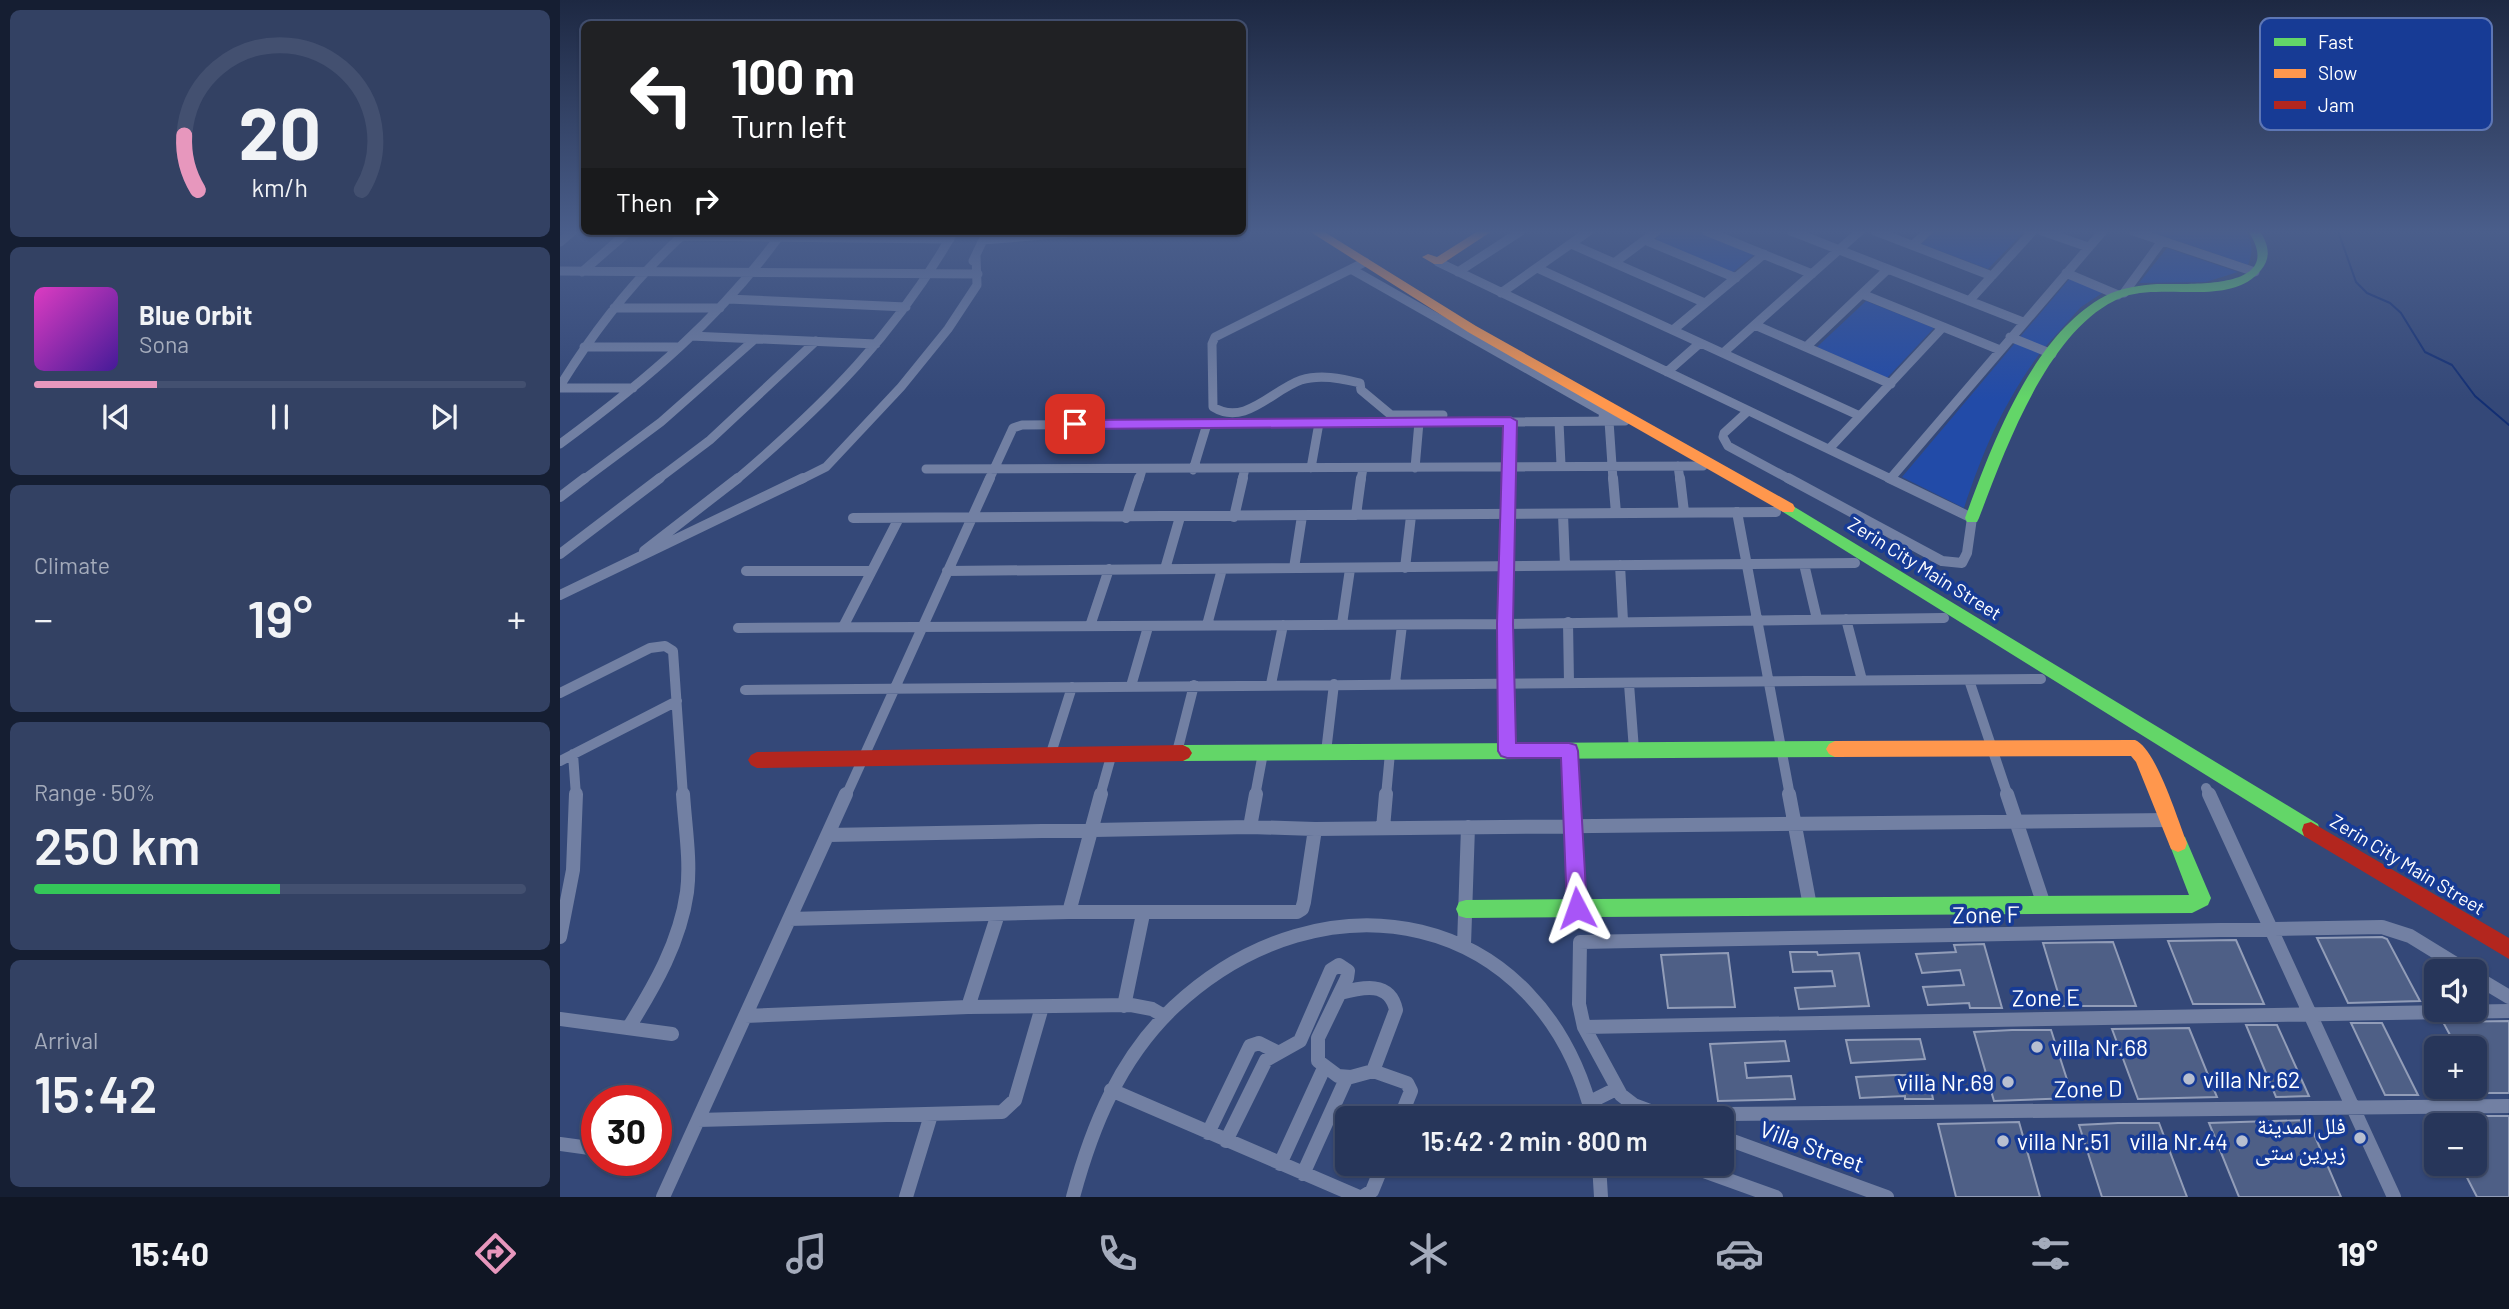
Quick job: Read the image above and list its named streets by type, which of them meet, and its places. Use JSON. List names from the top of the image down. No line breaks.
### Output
{"streets":{"street":["Zerin City Main Street","Zone F","Zone E","Zone D","Villa Street"]},"crossings":[["Zone F","Zone E"]],"places":["villa Nr.68","villa Nr.62","villa Nr.69","فلل المدينة زیرین ستی","villa Nr.51","villa Nr.44"],"legend":["Fast","Slow","Jam"],"page":{"turn":["100 m","Turn left"],"then":"Then","song":["Blue Orbit","Sona"],"tile":["Climate",["Range · 50%","250 km"],["Arrival","15:42"]],"heat":["−","19°","+"],"map_buttons":["+","−"],"limit":"30","trip":"15:42 · 2 min · 800 m","tabs":["15:40","19°"],"gauge":["20","km/h"]}}
